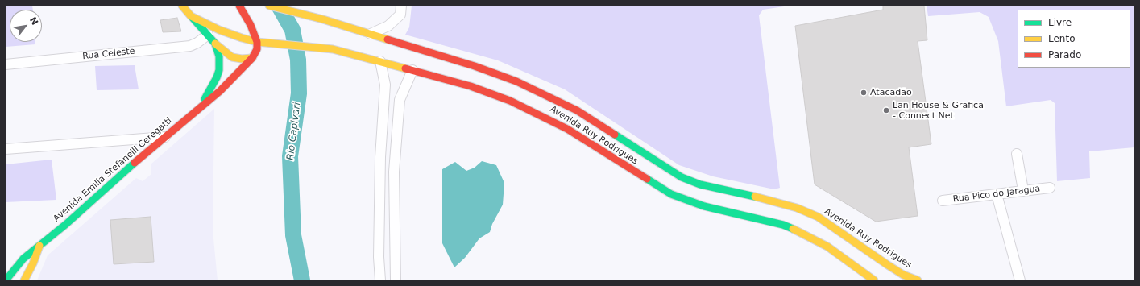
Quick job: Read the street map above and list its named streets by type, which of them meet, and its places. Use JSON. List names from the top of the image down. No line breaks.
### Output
{"streets":{"main road":["Avenida Ruy Rodrigues","Avenida Emília Stefanelli Ceregatti"],"street":["Rua Celeste","Rua Pico do Jaragua"]},"crossings":[["Rua Celeste","Avenida Emília Stefanelli Ceregatti"],["Avenida Ruy Rodrigues","Avenida Emília Stefanelli Ceregatti"]],"water":["Rio Capivari"],"places":["Atacadão","Lan House & Grafica - Connect Net"],"legend":["Livre","Lento","Parado"],"north":"top right"}
